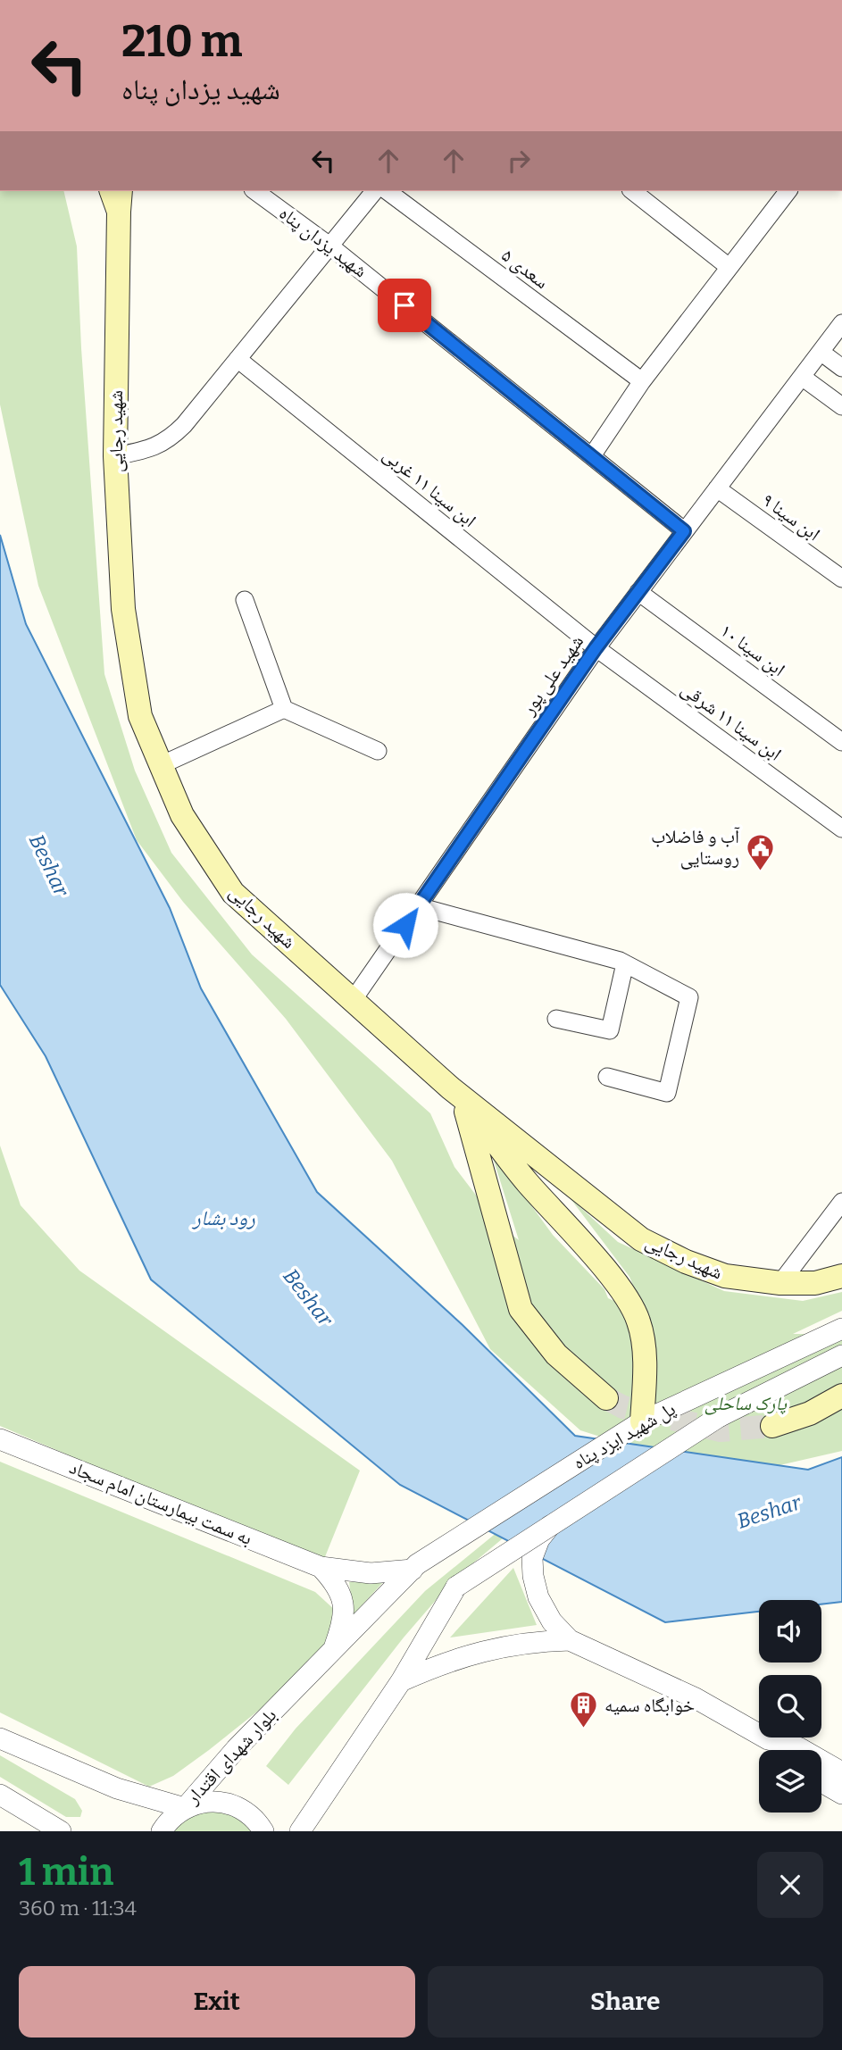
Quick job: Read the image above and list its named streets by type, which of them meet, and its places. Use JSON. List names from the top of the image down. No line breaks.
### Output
{"streets":{"main road":["شهید رجایی"],"street":["شهید یزدان پناه","سعدی ۵","ابن سینا ۱۱ غربی","ابن سینا ۹","ابن سینا ۱۰","شهید علی پور","ابن سینا ۱۱ شرقی","پل شهید ایزد پناه","به سمت بیمارستان امام سجاد","بلوار شهدای اقتدار"]},"crossings":[["شهید یزدان پناه","شهید علی پور"],["شهید رجایی","شهید علی پور"],["ابن سینا ۱۱ غربی","شهید علی پور"],["ابن سینا ۱۱ غربی","ابن سینا ۱۱ شرقی"],["ابن سینا ۹","شهید علی پور"],["ابن سینا ۱۰","شهید علی پور"],["شهید علی پور","ابن سینا ۱۱ شرقی"],["پل شهید ایزد پناه","بلوار شهدای اقتدار"]],"water":["Beshar","رود بشار"],"parks":["پارک ساحلی"],"places":{"public building":["آب و فاضلاب روستایی"],"building":["خوابگاه سمیه"]},"page":{"turn":["210 m","شهید یزدان پناه"],"heading":["1 min","360 m · 11:34"],"buttons":["Exit","Share"]}}
